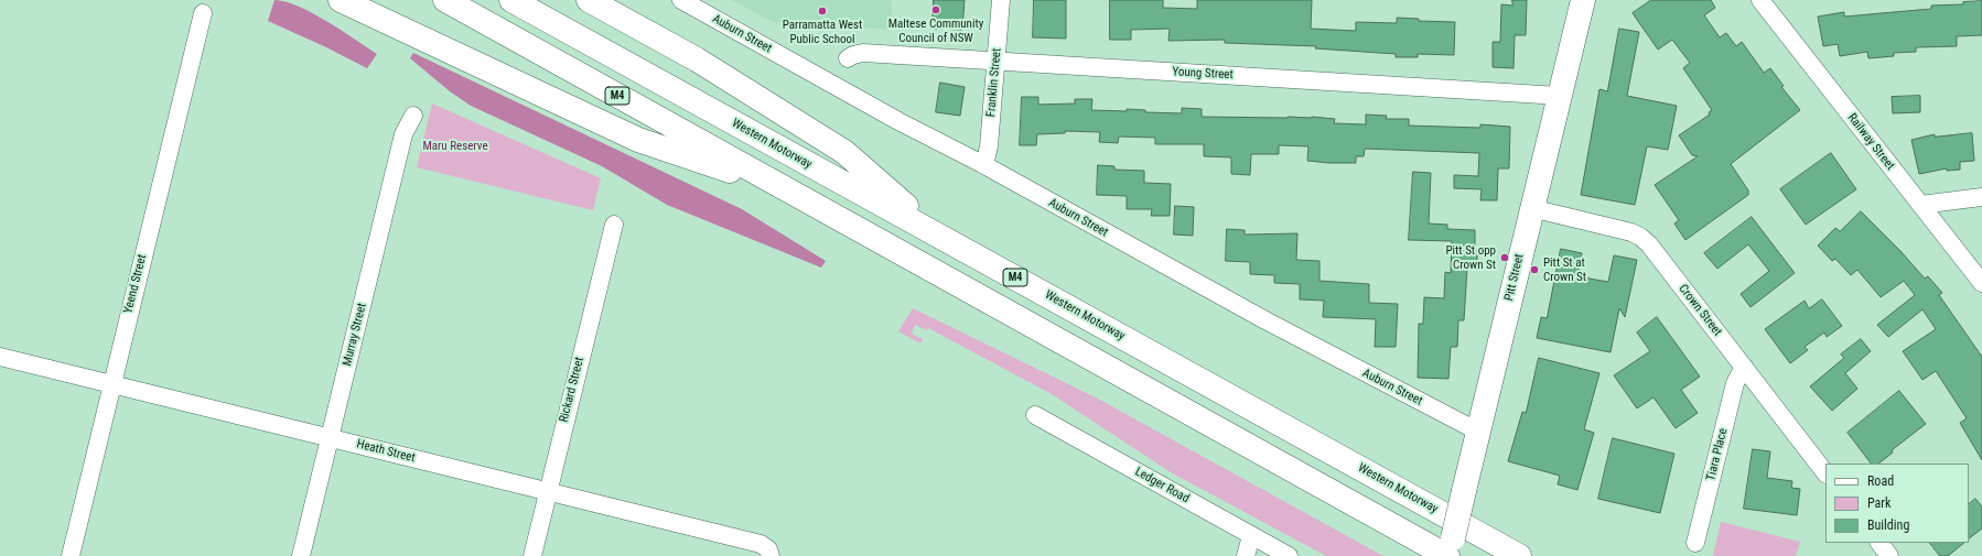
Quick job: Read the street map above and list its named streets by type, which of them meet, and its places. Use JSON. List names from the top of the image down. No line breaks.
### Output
{"streets":{"main road":["M4","Western Motorway","Pitt Street"],"street":["Auburn Street","Young Street","Franklin Street","Railway Street","Yeend Street","Crown Street","Murray Street","Rickard Street","Heath Street","Tiara Place","Ledger Road"]},"crossings":[["Auburn Street","Franklin Street"],["Auburn Street","Pitt Street"],["Young Street","Franklin Street"],["Young Street","Pitt Street"],["M4","Pitt Street"],["Pitt Street","Crown Street"],["Yeend Street","Heath Street"],["Crown Street","Tiara Place"],["Murray Street","Heath Street"],["Rickard Street","Heath Street"]],"parks":["Maru Reserve"],"places":["Maltese Community Council of NSW","Parramatta West Public School","Pitt St opp Crown St","Pitt St at Crown St"],"legend":["Road","Park","Building"]}
